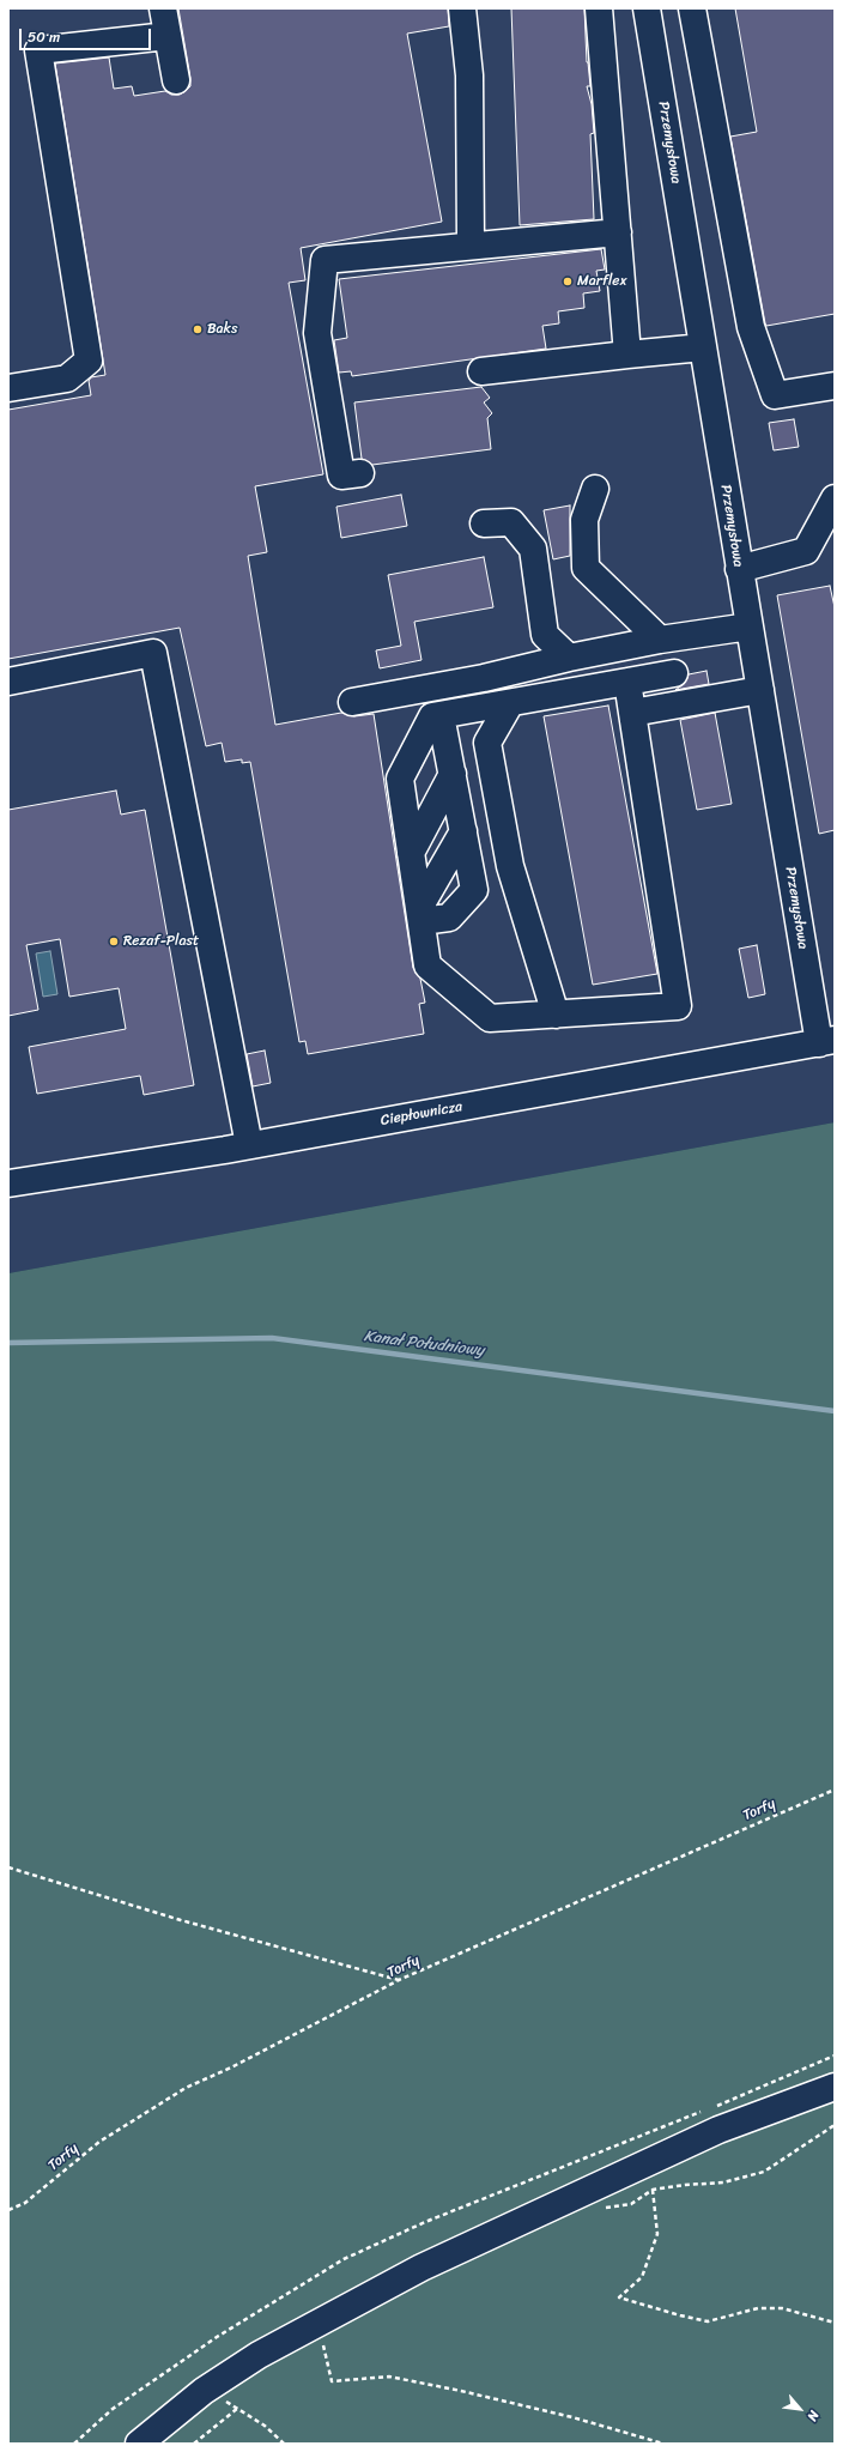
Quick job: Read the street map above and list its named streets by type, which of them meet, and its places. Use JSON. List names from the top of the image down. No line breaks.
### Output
{"streets":{"street":["Przemysłowa","Ciepłownicza"],"path":["Torfy"]},"crossings":[["Przemysłowa","Ciepłownicza"]],"water":["Kanał Południowy"],"places":["Marflex","Baks","Rezaf-Plast"],"scale_bar":"50 m","north":"bottom right"}
